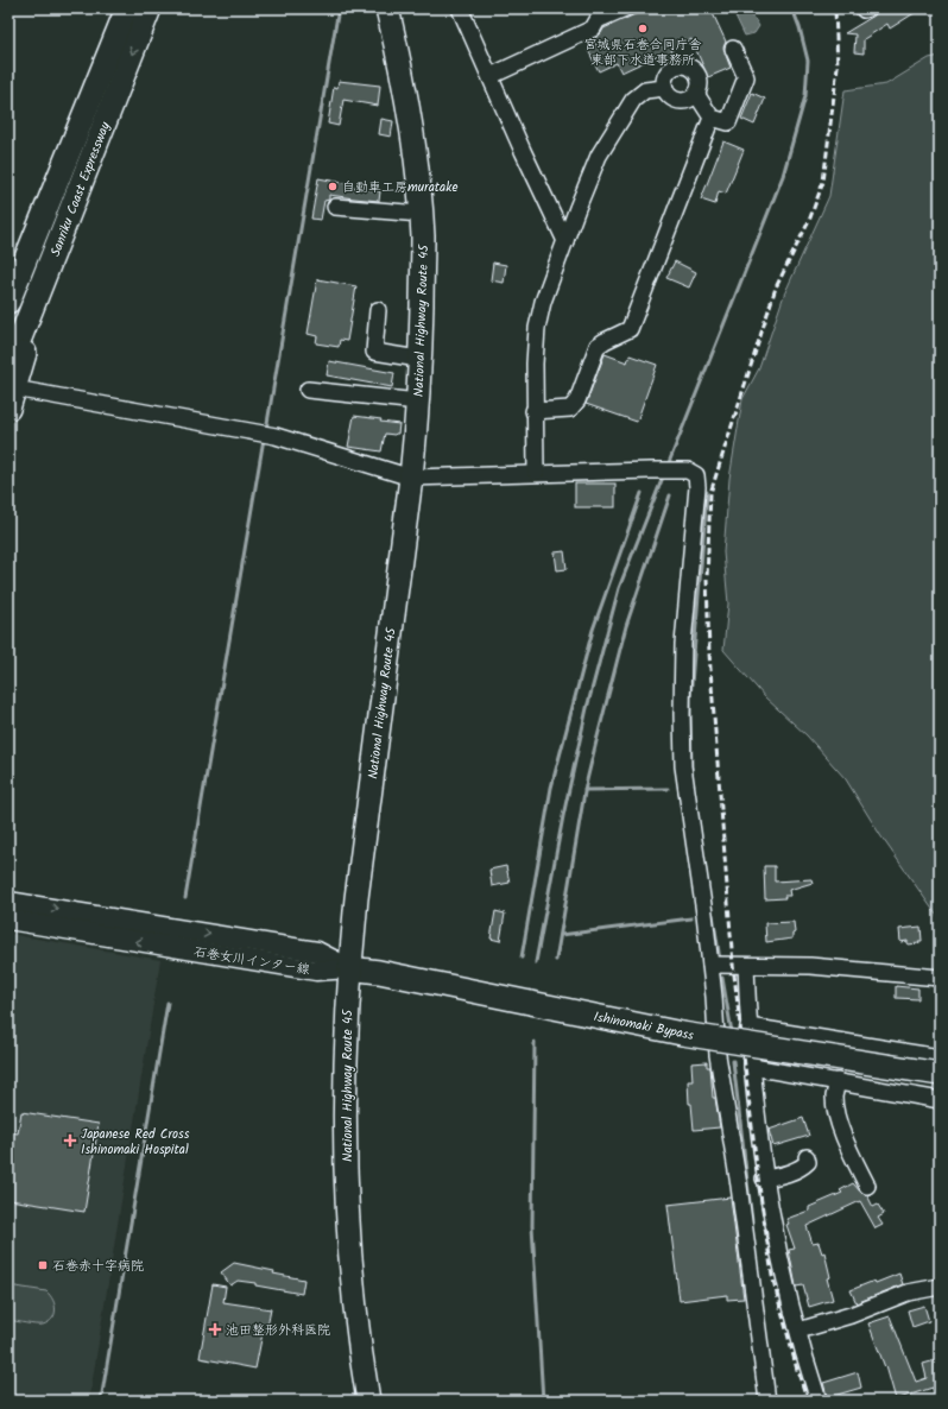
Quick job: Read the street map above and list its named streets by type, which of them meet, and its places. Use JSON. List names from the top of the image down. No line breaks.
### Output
{"streets":{"highway":["Sanriku Coast Expressway","National Highway Route 45","Ishinomaki Bypass"],"main road":["石巻女川インター線"]},"crossings":[["National Highway Route 45","石巻女川インター線"],["National Highway Route 45","Ishinomaki Bypass"],["石巻女川インター線","Ishinomaki Bypass"]],"places":{"other":["宮城県石巻合同庁舎 東部下水道事務所","自動車工房muratake"],"health":["Japanese Red Cross Ishinomaki Hospital","池田整形外科医院"],"transit":["石巻赤十字病院"]}}
